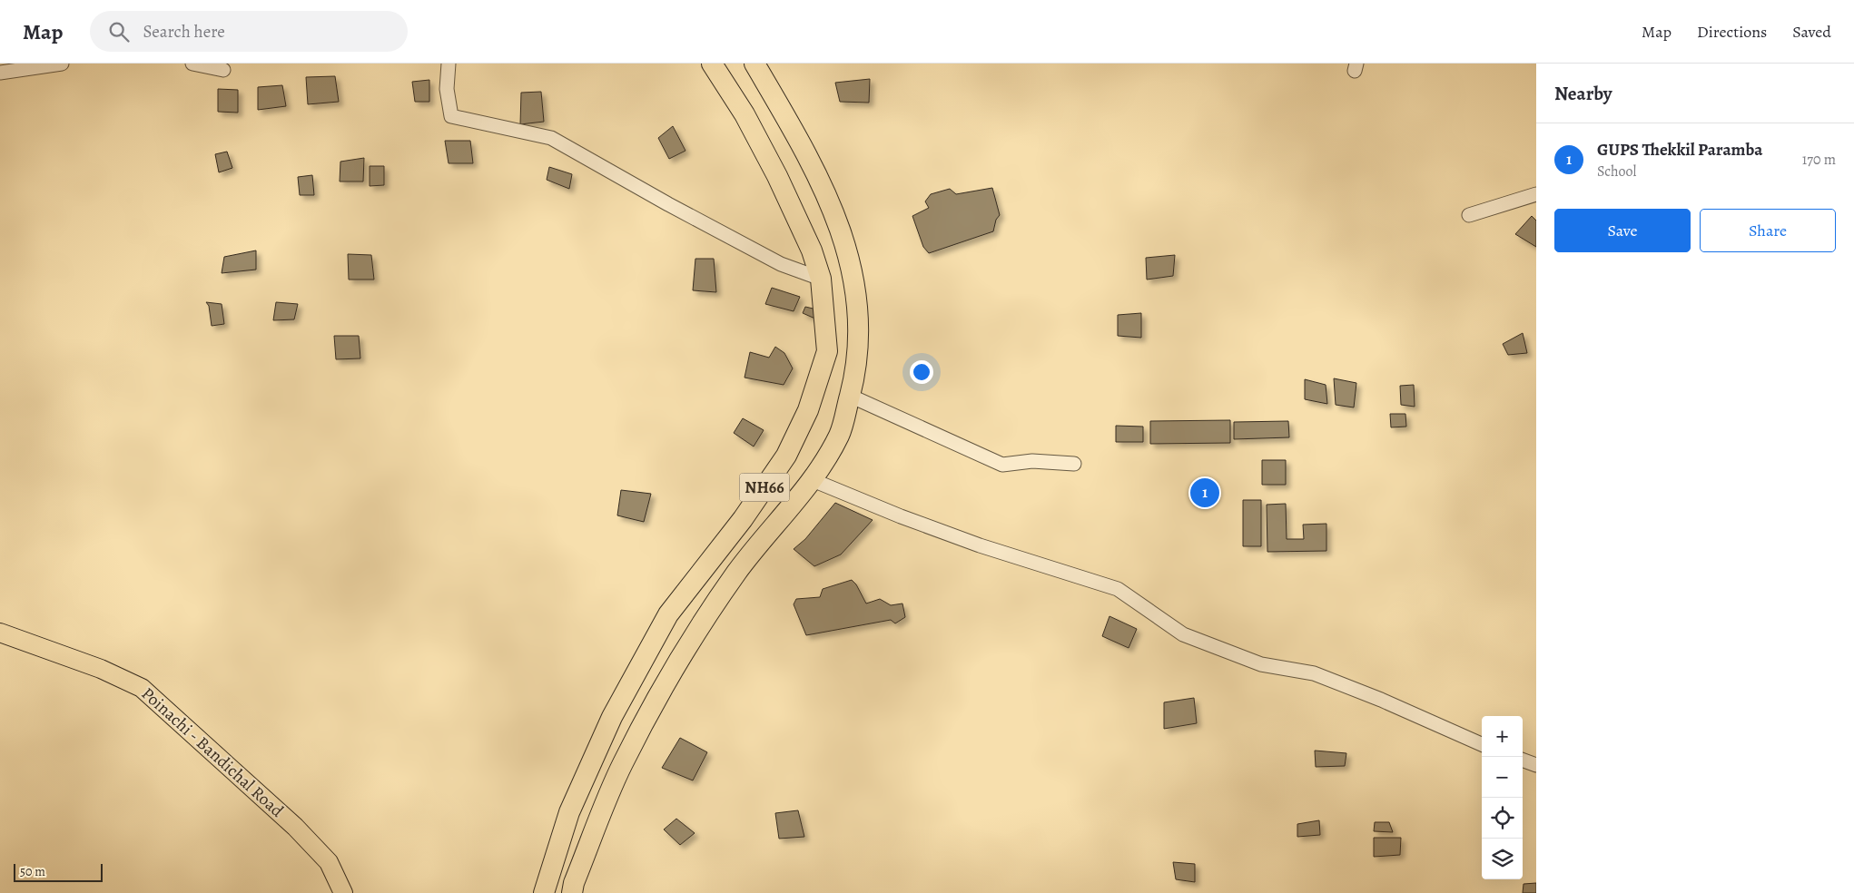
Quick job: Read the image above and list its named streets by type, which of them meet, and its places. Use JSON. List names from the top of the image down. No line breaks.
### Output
{"streets":{"highway":["NH66"],"main road":["Poinachi - Bandichal Road"]},"scale_bar":"50 m","page":{"header":"Map","search":"Search here","nav":["Map","Directions","Saved"],"heading":"Nearby","list":[{"mark":"1","name":"GUPS Thekkil Paramba","note":"School","value":"170 m"}],"buttons":["Save","Share"],"pins":"1","map_buttons":["+","−"],"scale":"50 m"}}
